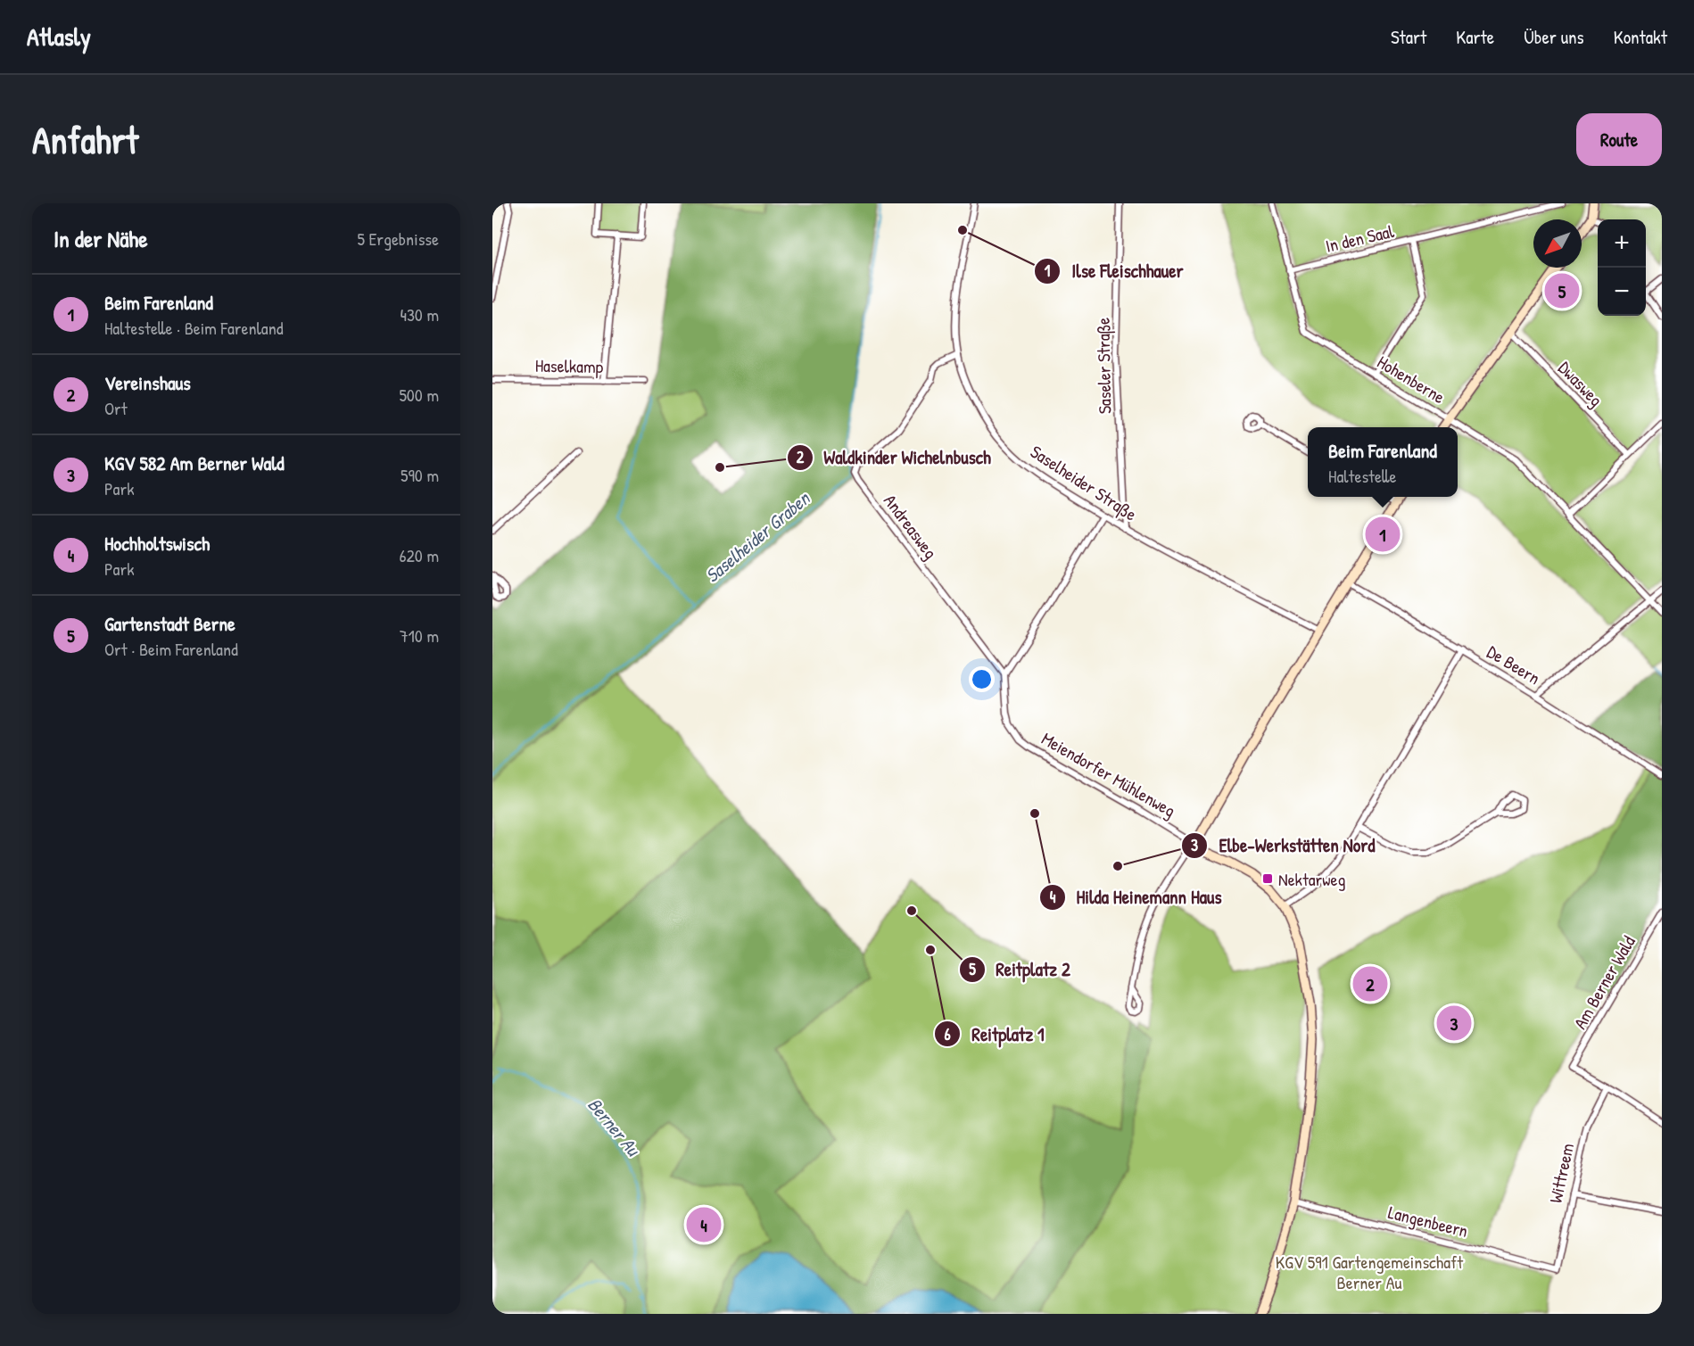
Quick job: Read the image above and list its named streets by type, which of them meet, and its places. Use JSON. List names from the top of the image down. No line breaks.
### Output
{"streets":{"street":["In den Saal","Haselkamp","Saseler Straße","Hohenberne","Dwasweg","Saselheider Straße","Andreasweg","De Beern","Meiendorfer Mühlenweg","Am Berner Wald","Wittreem","Langenbeern"]},"crossings":[["In den Saal","Hohenberne"],["Saseler Straße","Saselheider Straße"],["Saselheider Straße","Andreasweg"],["Andreasweg","Meiendorfer Mühlenweg"],["Meiendorfer Mühlenweg","Langenbeern"],["Am Berner Wald","Wittreem"],["Wittreem","Langenbeern"]],"water":["Saselheider Graben","Berner Au"],"parks":["KGV 591 Gartengemeinschaft Berner Au"],"places":{"other":["Ilse Fleischhauer","Waldkinder Wichelnbusch","Hilda Heinemann Haus","Elbe-Werkstätten Nord","Reitplatz 2","Reitplatz 1"],"transit":["Nektarweg"]},"north":"bottom left","page":{"header":"Atlasly","nav":["Start","Karte","Über uns","Kontakt"],"buttons":"Route","title":"Anfahrt","heading":["In der Nähe","5 Ergebnisse"],"map_buttons":["+","−"],"pins":["5","1","2","3","4"],"list":[{"mark":"1","name":"Beim Farenland","note":"Haltestelle · Beim Farenland","value":"430 m"},{"mark":"2","name":"Vereinshaus","note":"Ort","value":"500 m"},{"mark":"3","name":"KGV 582 Am Berner Wald","note":"Park","value":"590 m"},{"mark":"4","name":"Hochholtswisch","note":"Park","value":"620 m"},{"mark":"5","name":"Gartenstadt Berne","note":"Ort · Beim Farenland","value":"710 m"}],"popup":["Beim Farenland","Haltestelle"]}}
